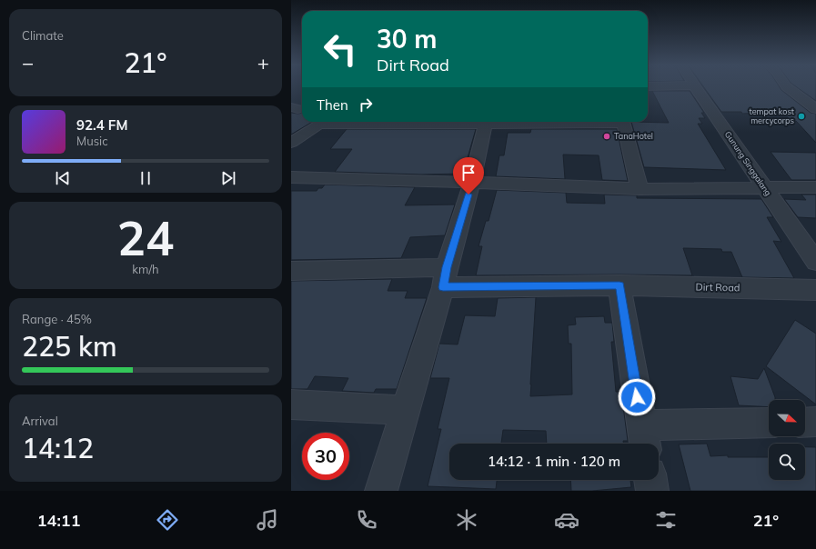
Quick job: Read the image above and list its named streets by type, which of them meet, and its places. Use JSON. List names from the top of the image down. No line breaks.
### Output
{"streets":{"street":["Gunung Singgalang","Dirt Road"]},"places":["tempat kost mercycorps","TanaHotel"],"north":"right","page":{"tile":["Climate",["24","km/h"],["Range · 45%","225 km"],["Arrival","14:12"]],"turn":["30 m","Dirt Road"],"heat":["−","21°","+"],"then":"Then","song":["92.4 FM","Music"],"limit":"30","trip":"14:12 · 1 min · 120 m","tabs":["14:11","21°"]}}
